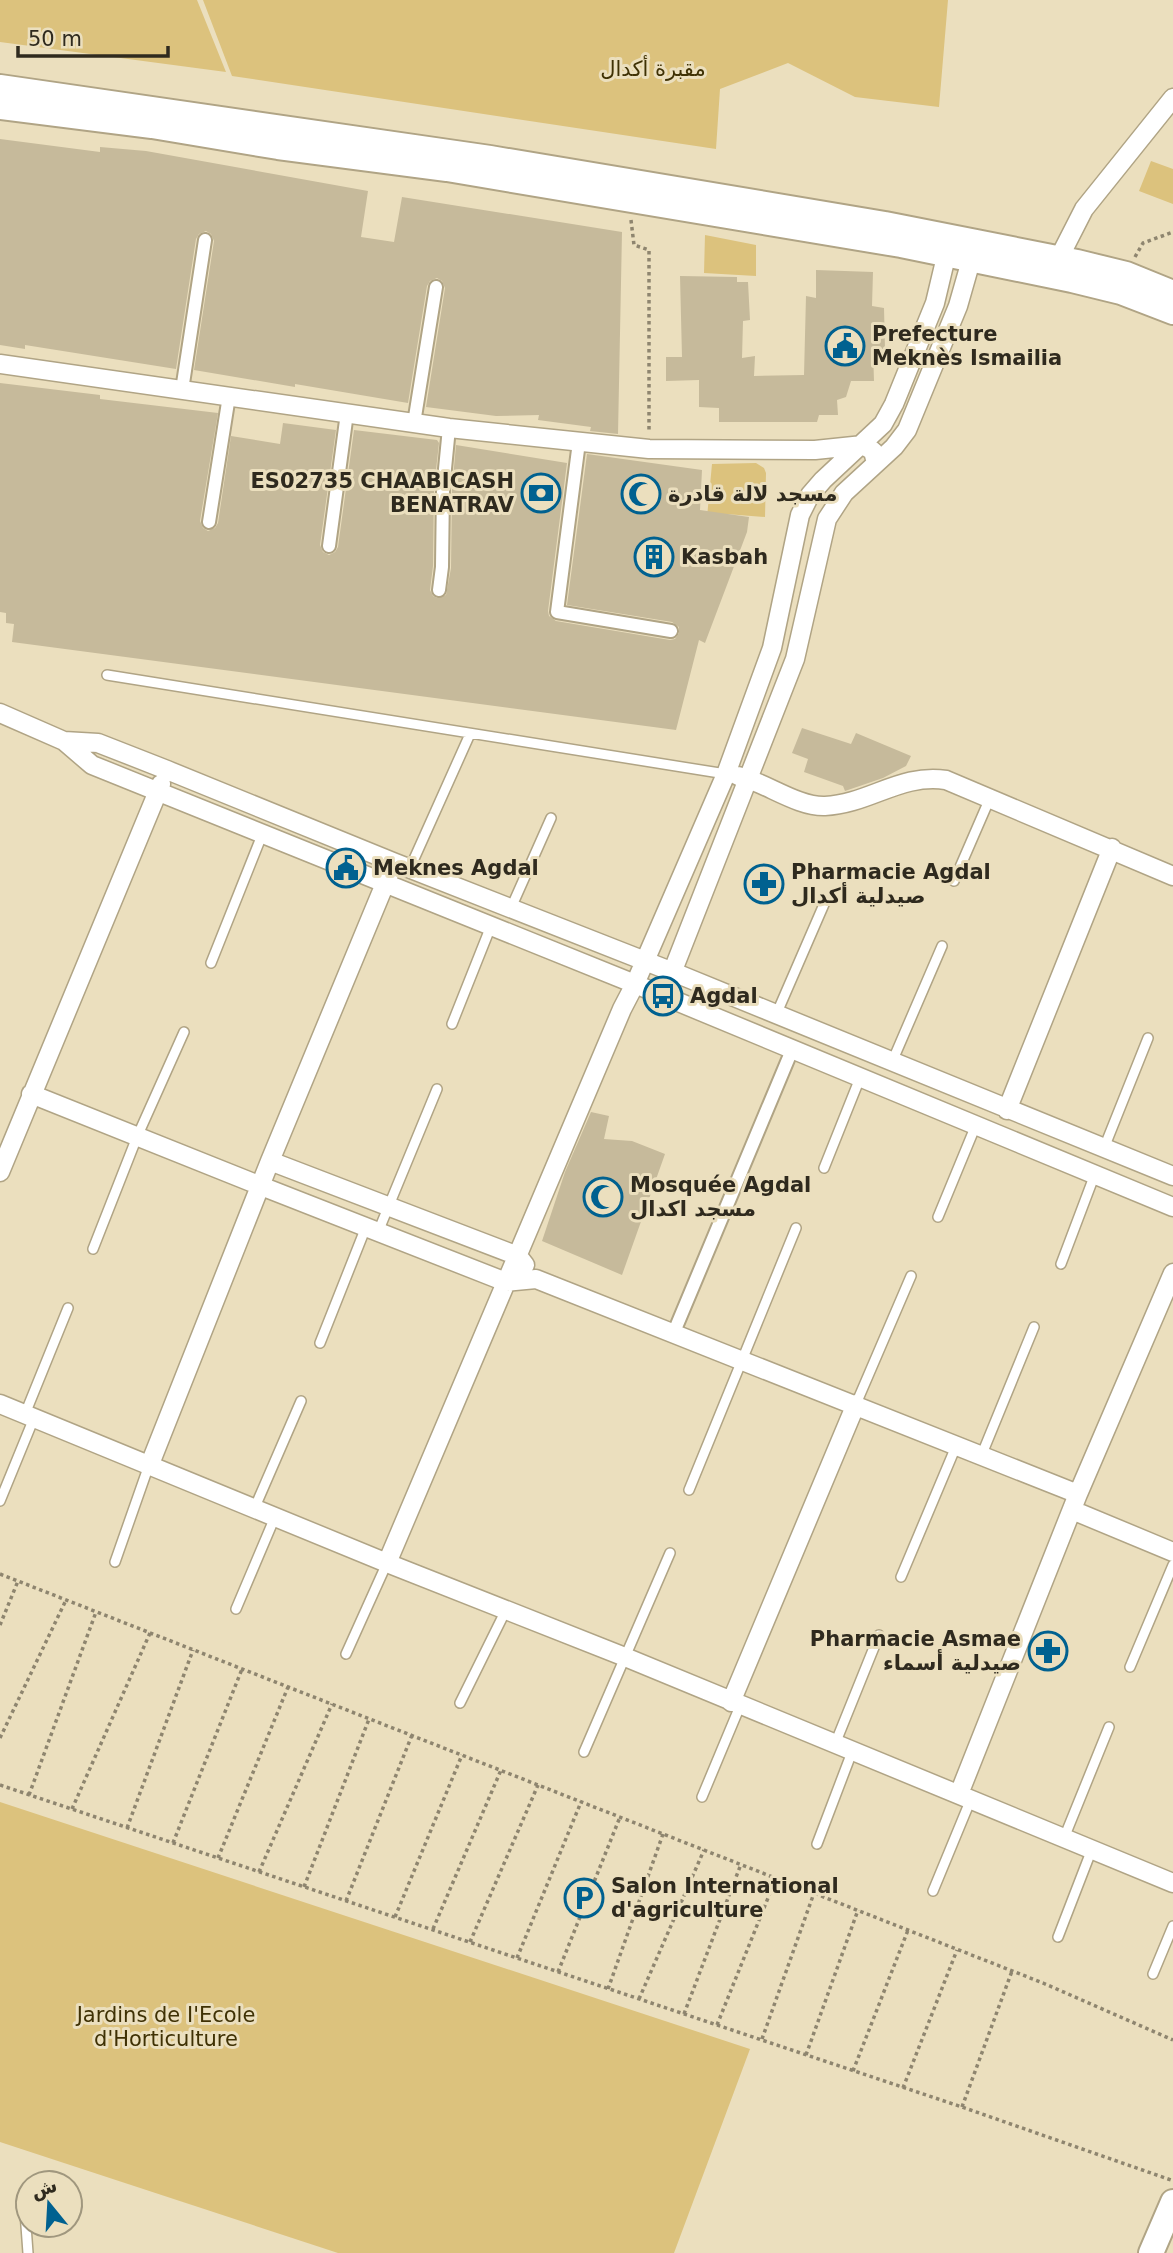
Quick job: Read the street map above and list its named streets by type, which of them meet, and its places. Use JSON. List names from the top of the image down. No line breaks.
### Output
{"parks":["مقبرة أكدال","Jardins de I'Ecole d'Horticulture"],"places":{"public building":["Prefecture Meknès Ismailia","Meknes Agdal"],"bank":["ES02735 CHAABICASH BENATRAV"],"mosque":["مسجد لالة قادرة","Mosquée Agdal مسجد اكدال"],"building":["Kasbah"],"pharmacy":["Pharmacie Agdal صيدلية أكدال","Pharmacie Asmae صيدلية أسماء"],"bus stop":["Agdal"],"parking":["Salon International d'agriculture"]},"scale_bar":"50 m","north":"top"}
